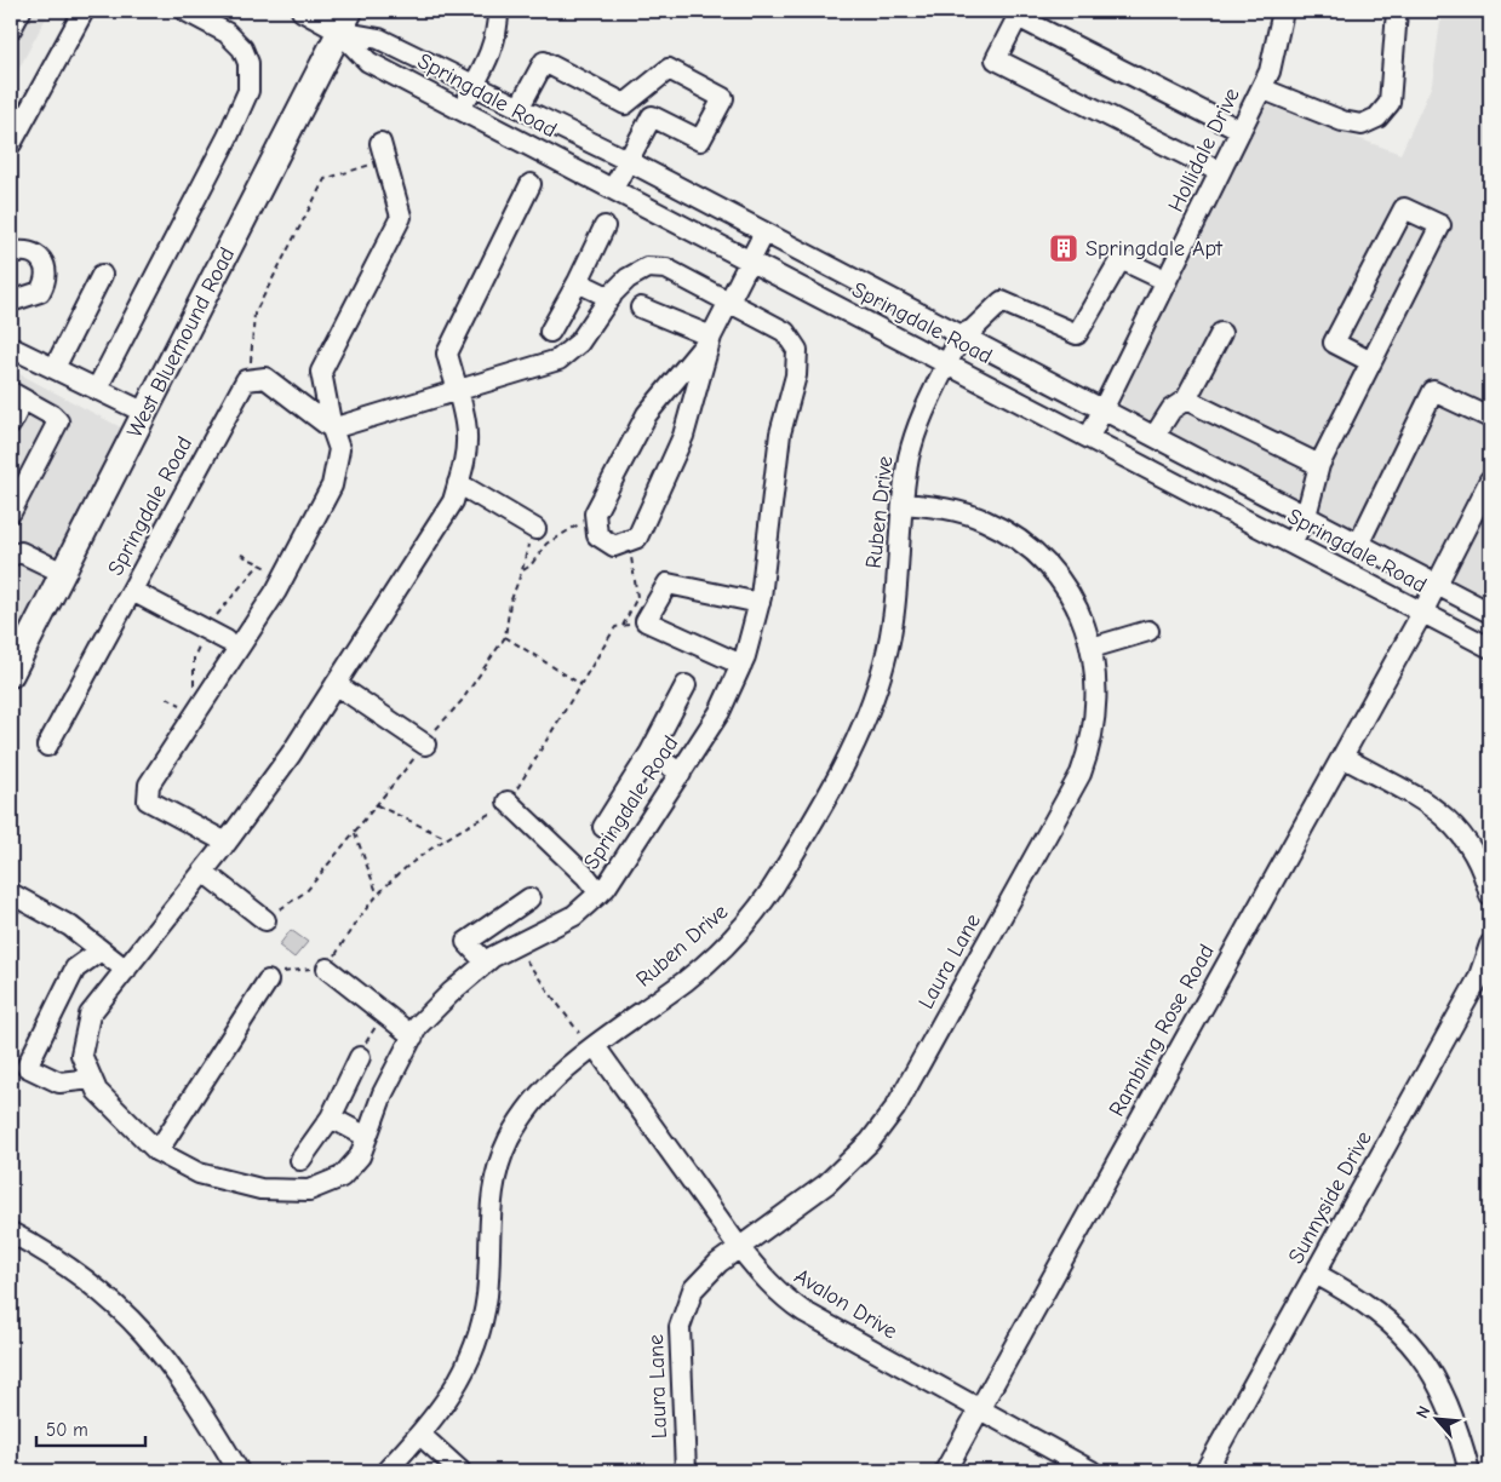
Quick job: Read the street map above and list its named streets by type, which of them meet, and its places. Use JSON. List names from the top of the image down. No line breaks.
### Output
{"streets":{"main road":["West Bluemound Road"],"street":["Springdale Road","Hollidale Drive","Ruben Drive","Laura Lane","Rambling Rose Road","Sunnyside Drive","Avalon Drive"]},"crossings":[["Springdale Road","Hollidale Drive"],["Springdale Road","West Bluemound Road"],["Springdale Road","Ruben Drive"],["Springdale Road","Rambling Rose Road"],["Ruben Drive","Laura Lane"],["Ruben Drive","Avalon Drive"],["Laura Lane","Avalon Drive"],["Rambling Rose Road","Avalon Drive"]],"places":{"building":["Springdale Apt"]},"scale_bar":"50 m","north":"top left"}
